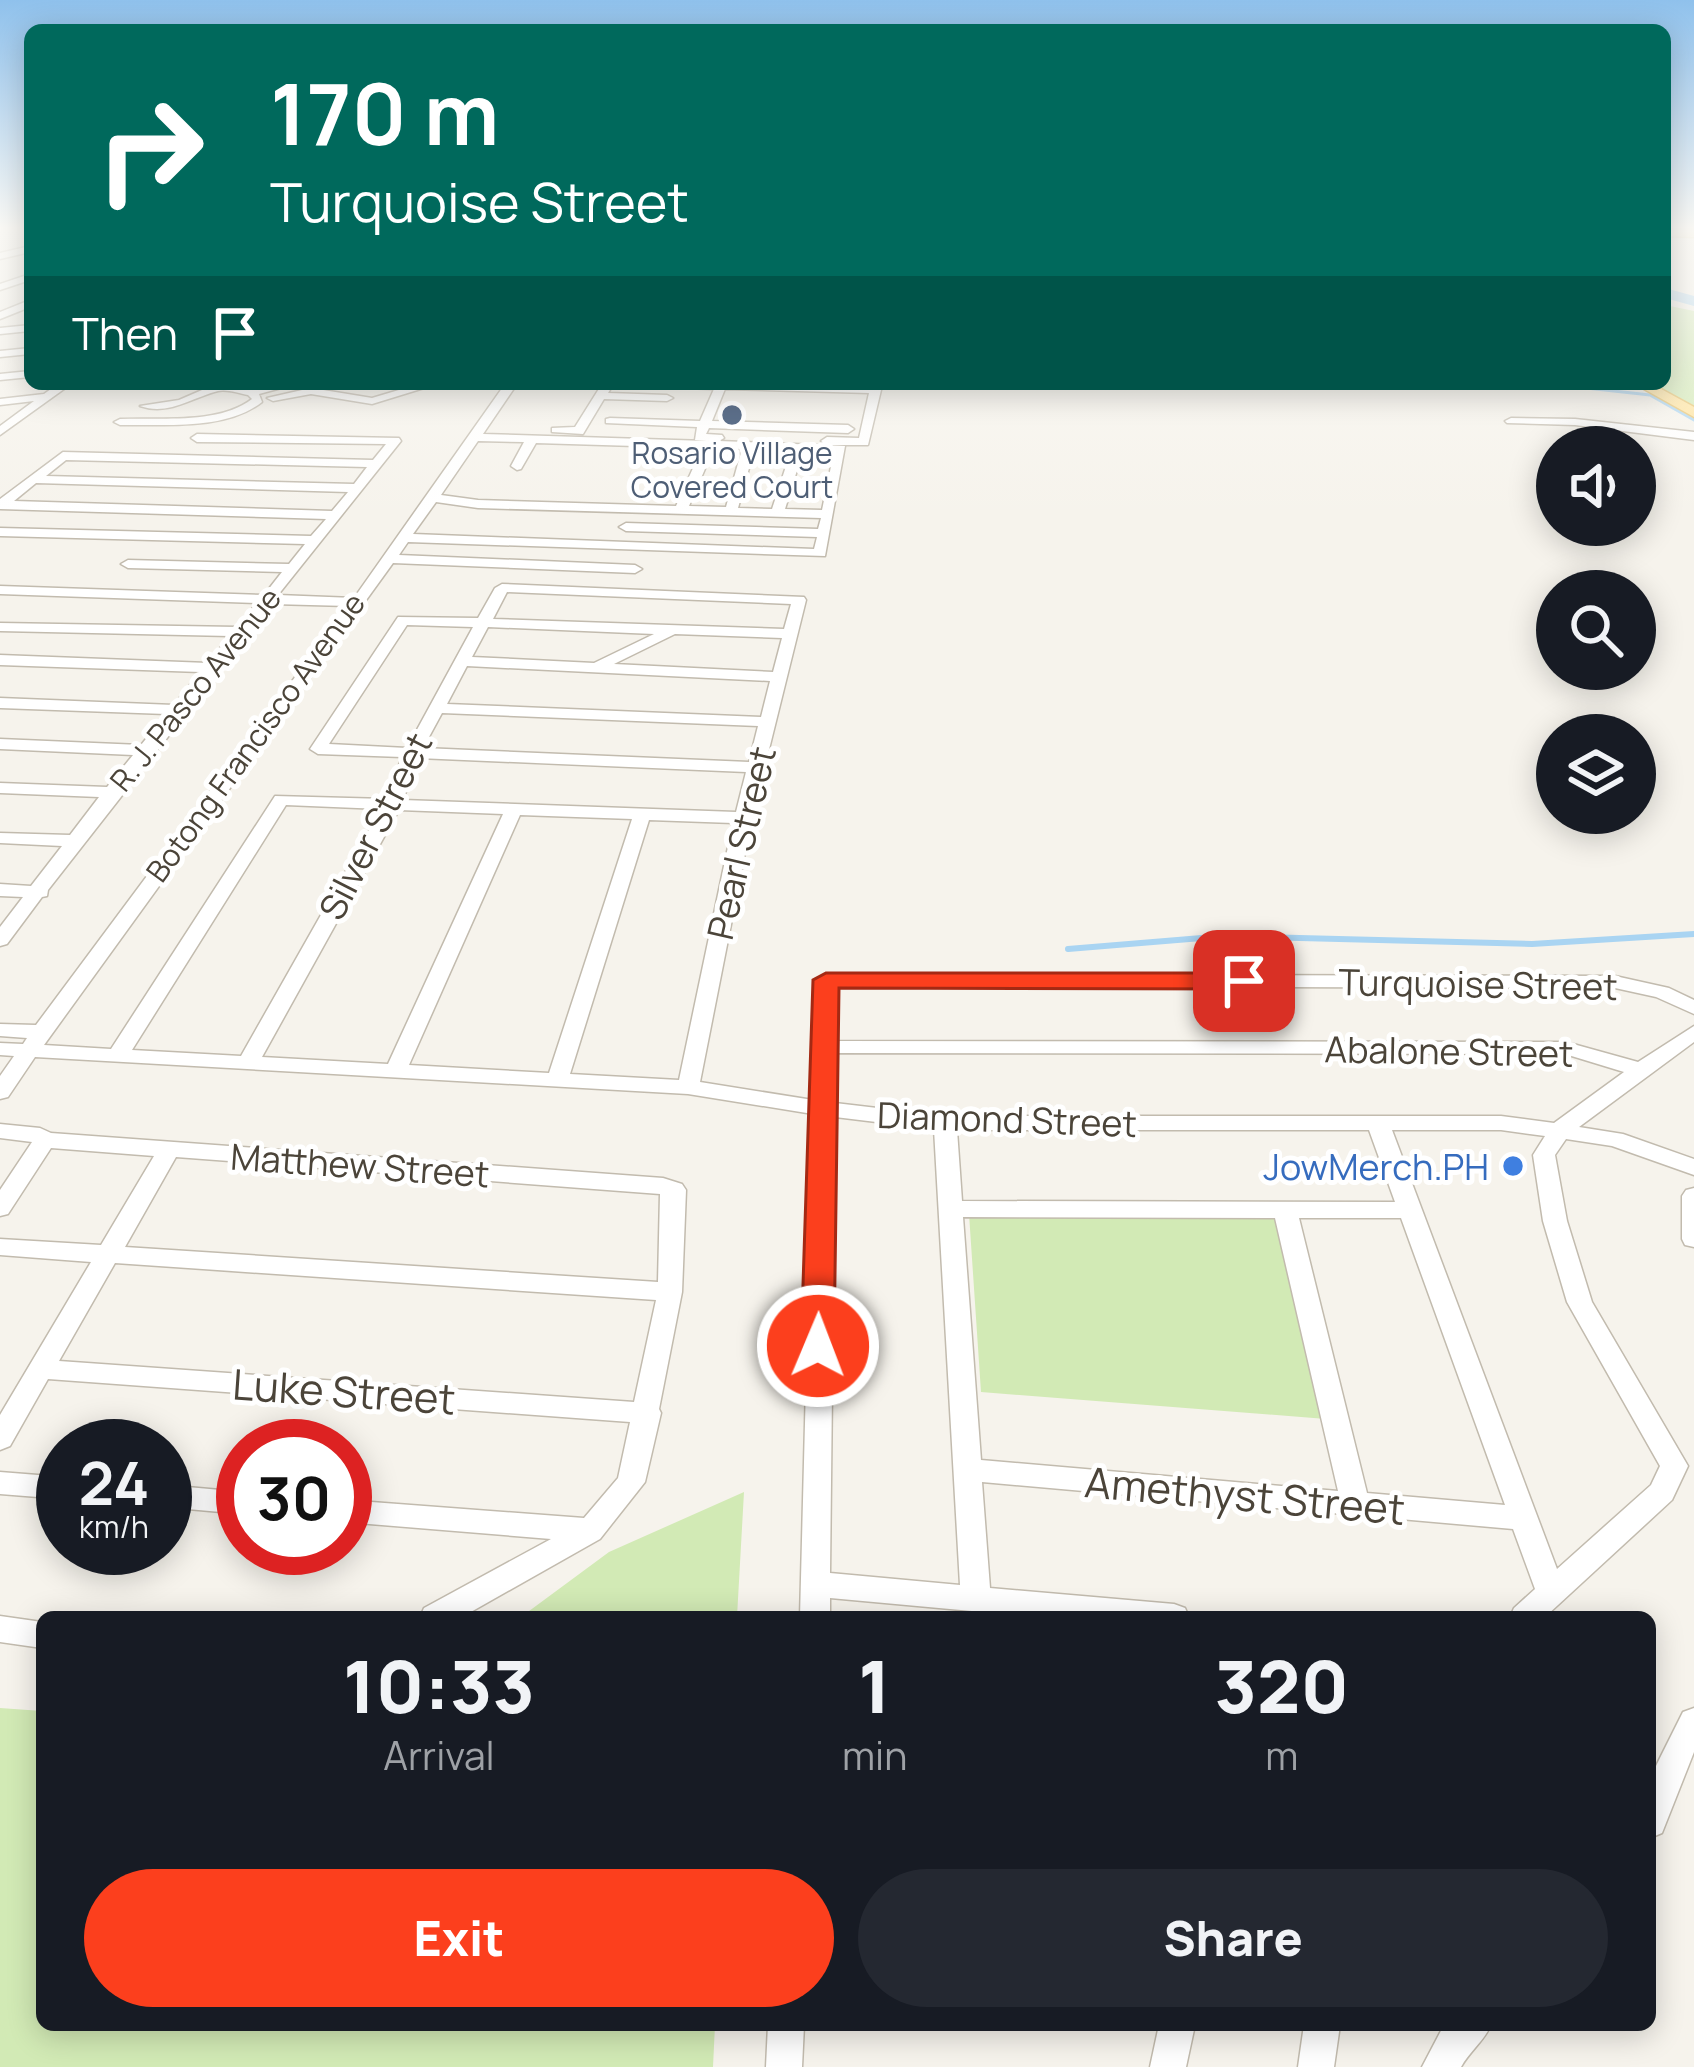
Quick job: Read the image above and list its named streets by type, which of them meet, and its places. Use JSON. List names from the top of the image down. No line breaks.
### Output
{"streets":{"street":["R. J. Pasco Avenue","Botong Francisco Avenue","Silver Street","Pearl Street","Turquoise Street","Abalone Street","Diamond Street","Matthew Street","Luke Street","Amethyst Street"]},"crossings":[["Botong Francisco Avenue","Diamond Street"],["Silver Street","Pearl Street"],["Silver Street","Diamond Street"],["Pearl Street","Diamond Street"],["Turquoise Street","Abalone Street"]],"places":["Rosario Village Covered Court","JowMerch.PH"],"page":{"turn":["170 m","Turquoise Street"],"then":"Then","speed":"24 km/h","limit":"30","eta":["10:33","Arrival","1","min","320","m"],"buttons":["Exit","Share"]}}
